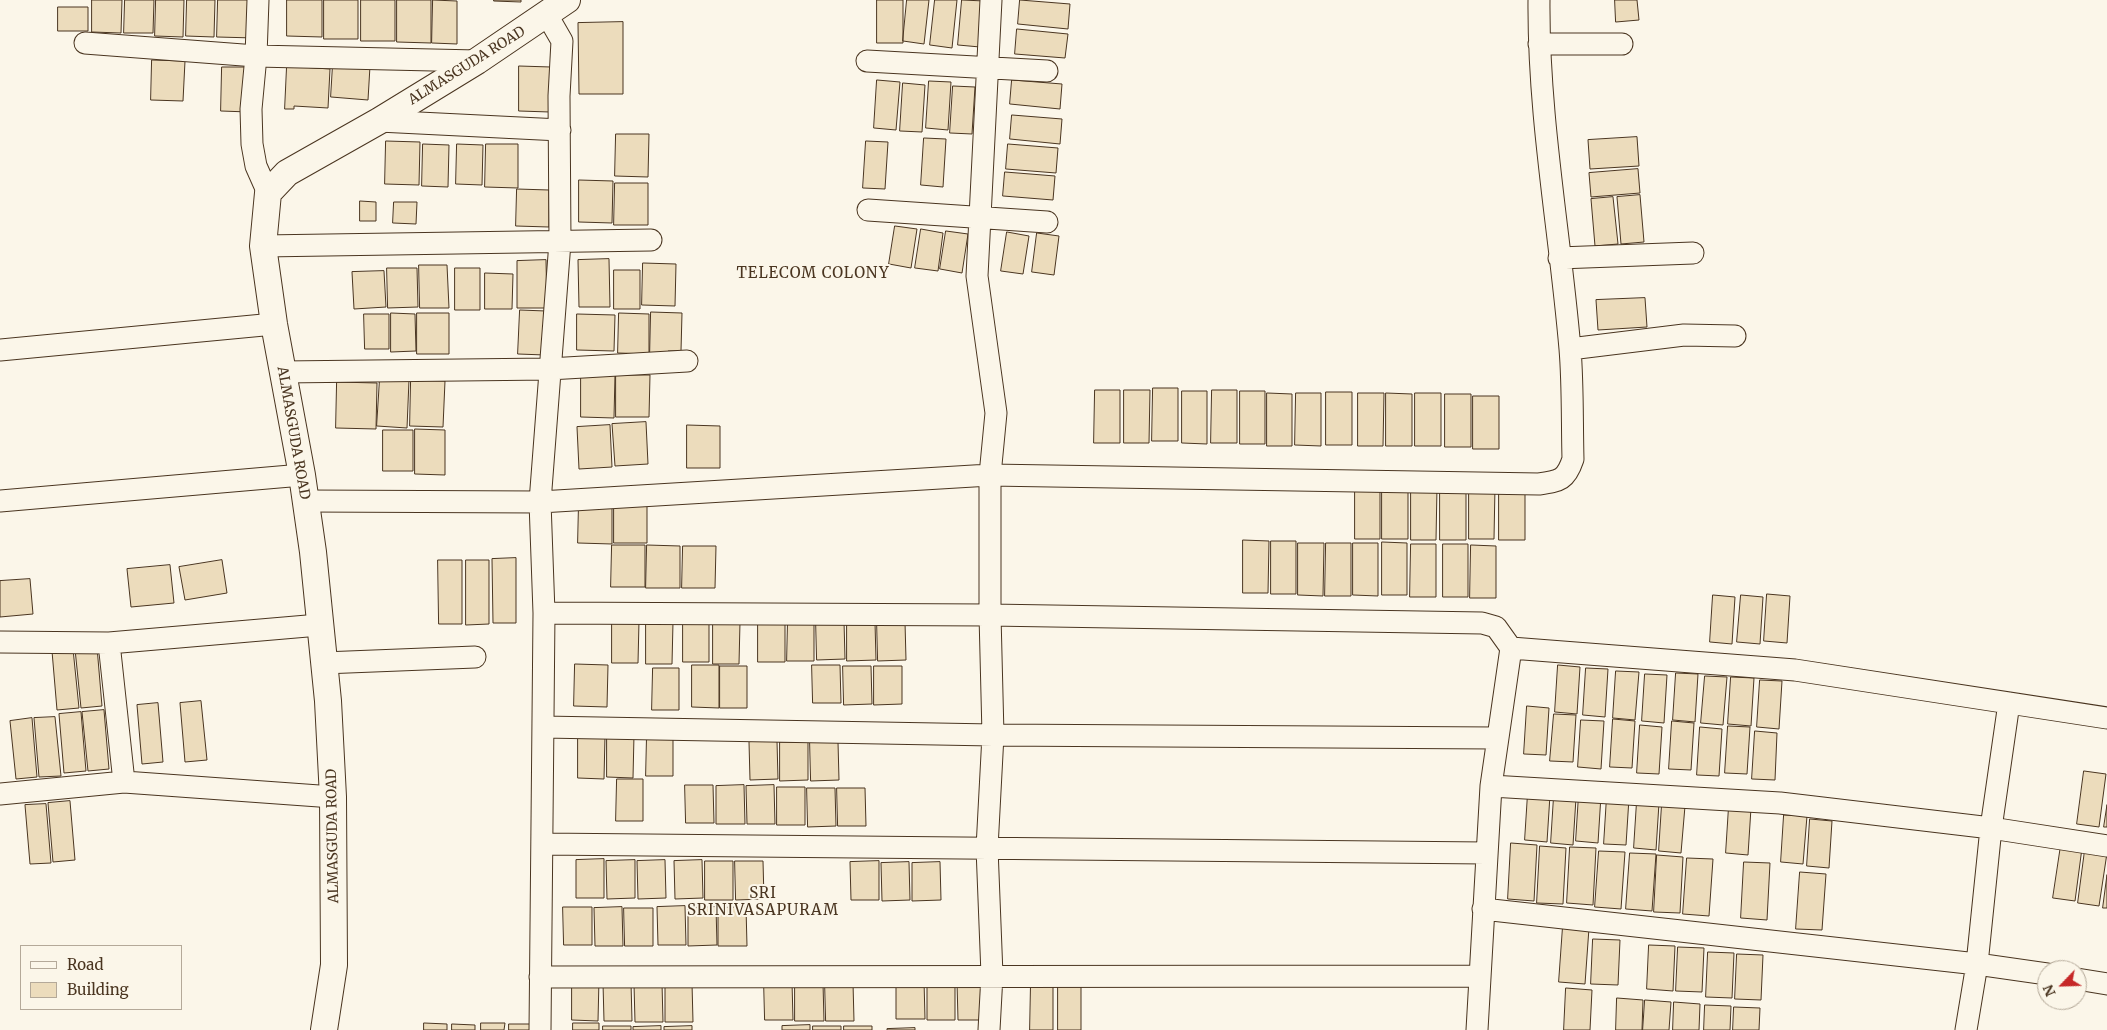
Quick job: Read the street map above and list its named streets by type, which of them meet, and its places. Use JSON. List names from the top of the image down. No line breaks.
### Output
{"streets":{"street":["ALMASGUDA ROAD"]},"districts":["TELECOM COLONY","SRI SRINIVASAPURAM"],"legend":["Road","Building"],"north":"bottom left"}
